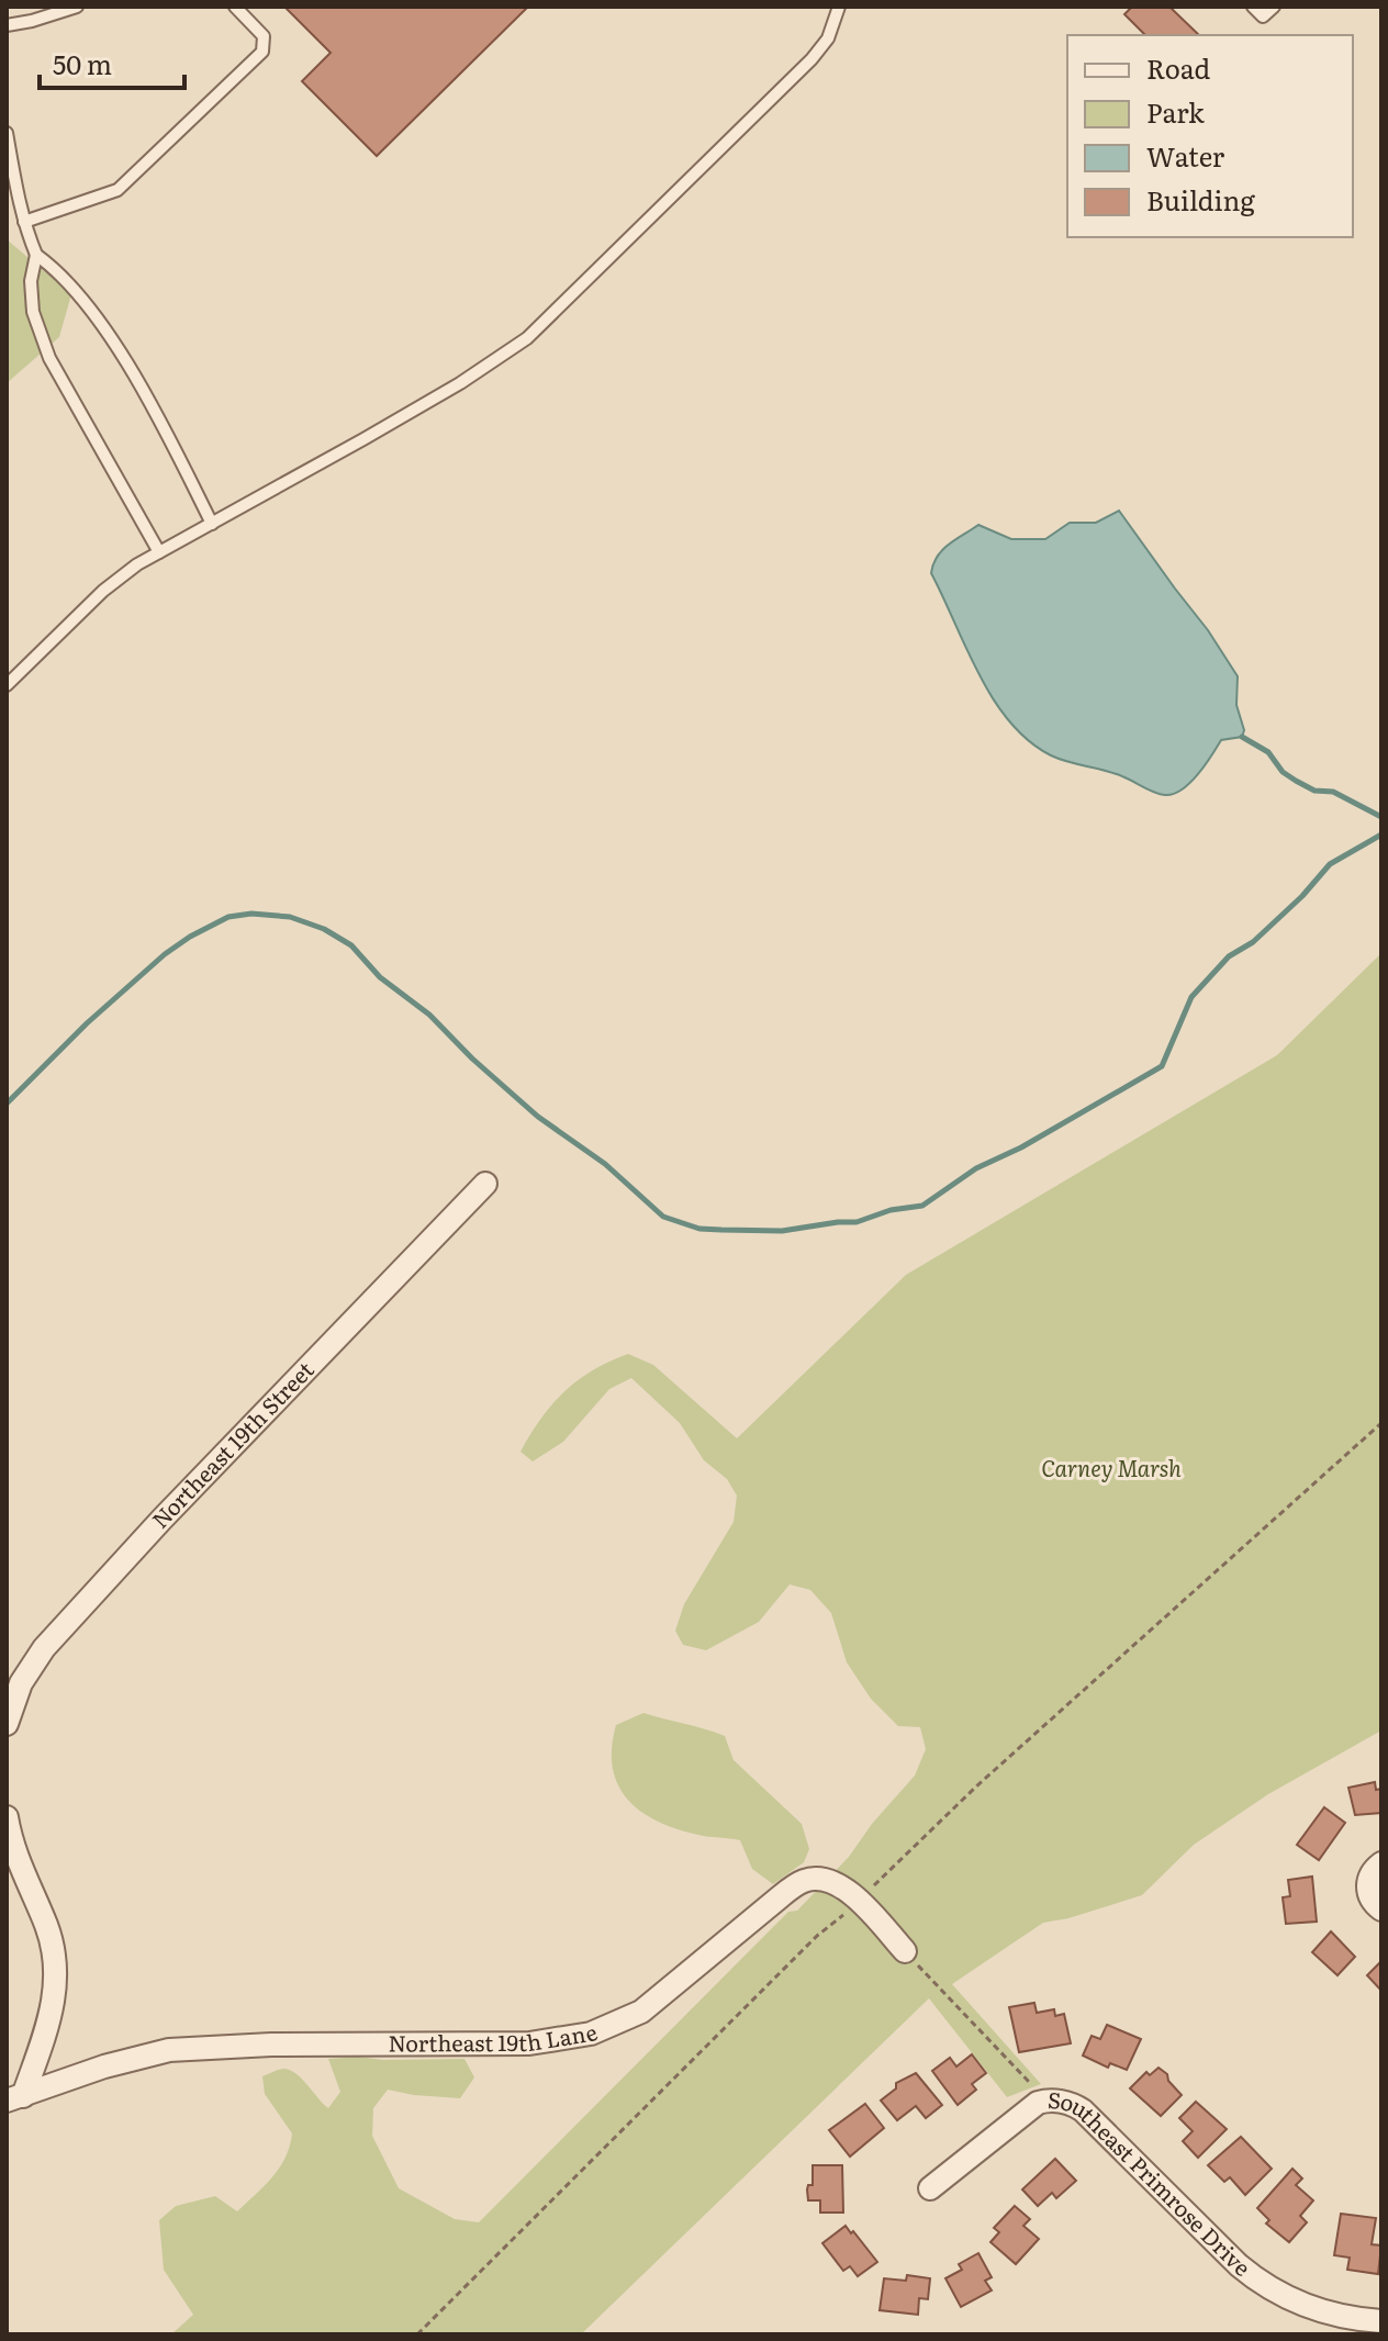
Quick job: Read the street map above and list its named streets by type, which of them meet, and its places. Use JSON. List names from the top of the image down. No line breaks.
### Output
{"streets":{"street":["Northeast 19th Street","Northeast 19th Lane","Southeast Primrose Drive"]},"parks":["Carney Marsh"],"legend":["Road","Park","Water","Building"],"scale_bar":"50 m"}
